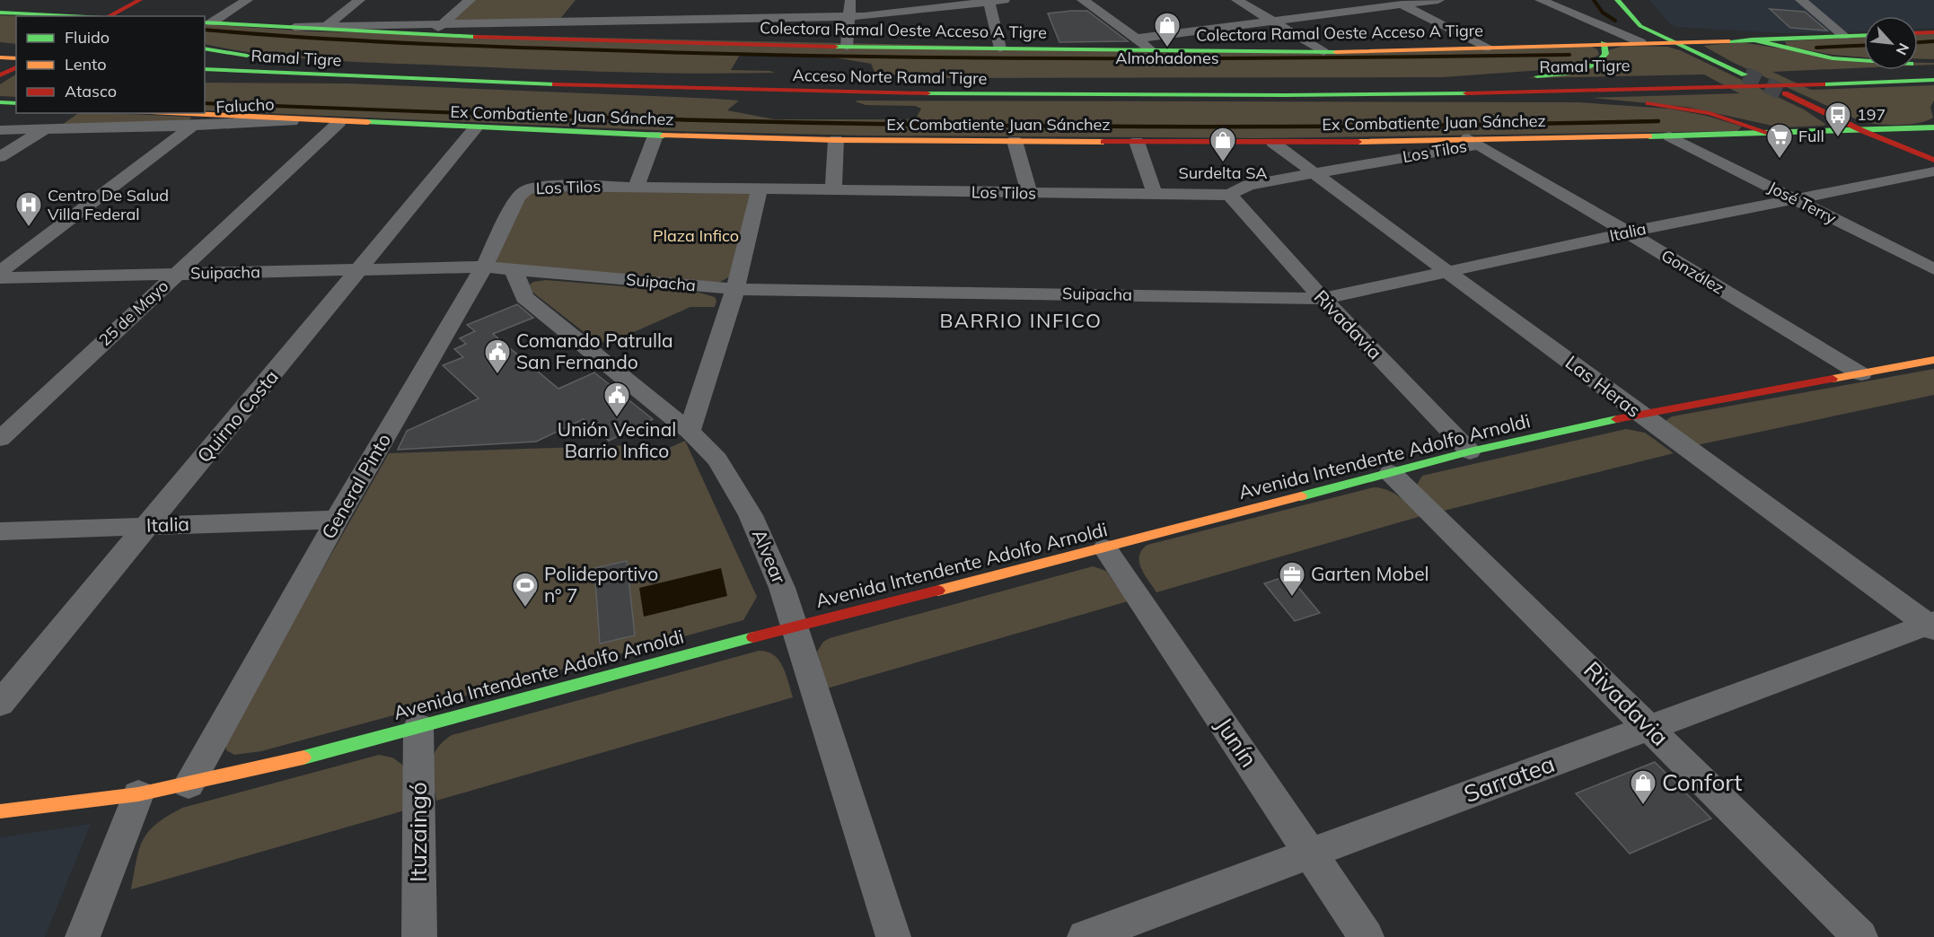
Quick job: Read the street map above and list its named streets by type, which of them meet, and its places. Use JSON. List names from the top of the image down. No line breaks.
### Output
{"streets":{"main road":["Colectora Ramal Oeste Acceso A Tigre","Ramal Tigre","Acceso Norte Ramal Tigre","Ex Combatiente Juan Sánchez","Avenida Intendente Adolfo Arnoldi"],"street":["Falucho","Los Tilos","José Terry","Italia","González","Suipacha","25 de Mayo","Rivadavia","Las Heras","Quirno Costa","General Pinto","Alvear","Junín","Sarratea","Ituzaingó"]},"crossings":[["Ramal Tigre","Acceso Norte Ramal Tigre"],["Falucho","Ex Combatiente Juan Sánchez"],["Ex Combatiente Juan Sánchez","Los Tilos"],["Ex Combatiente Juan Sánchez","José Terry"],["Ex Combatiente Juan Sánchez","González"],["Ex Combatiente Juan Sánchez","25 de Mayo"],["Ex Combatiente Juan Sánchez","Las Heras"],["Ex Combatiente Juan Sánchez","Quirno Costa"],["Los Tilos","González"],["Los Tilos","Rivadavia"],["Los Tilos","Las Heras"],["Los Tilos","General Pinto"],["José Terry","Italia"],["Italia","González"],["Italia","Suipacha"],["Italia","Rivadavia"],["Italia","Las Heras"],["Italia","Quirno Costa"],["Italia","General Pinto"],["González","Avenida Intendente Adolfo Arnoldi"],["Suipacha","25 de Mayo"],["Suipacha","Rivadavia"],["Suipacha","Quirno Costa"],["Suipacha","General Pinto"],["Suipacha","Alvear"],["Rivadavia","Avenida Intendente Adolfo Arnoldi"],["Rivadavia","Sarratea"],["Las Heras","Avenida Intendente Adolfo Arnoldi"],["Las Heras","Sarratea"],["Avenida Intendente Adolfo Arnoldi","General Pinto"],["Avenida Intendente Adolfo Arnoldi","Alvear"],["Avenida Intendente Adolfo Arnoldi","Junín"],["Avenida Intendente Adolfo Arnoldi","Ituzaingó"],["Junín","Sarratea"]],"districts":["BARRIO INFICO"],"parks":["Plaza Infico"],"places":{"shop":["Almohadones","Surdelta SA","Confort"],"bus stop":["197"],"supermarket":["Full"],"hospital":["Centro De Salud Villa Federal"],"public building":["Comando Patrulla San Fernando","Unión Vecinal Barrio Infico"],"office":["Garten Mobel"],"sports":["Polideportivo n° 7"]},"legend":["Fluido","Lento","Atasco"],"north":"bottom right"}
